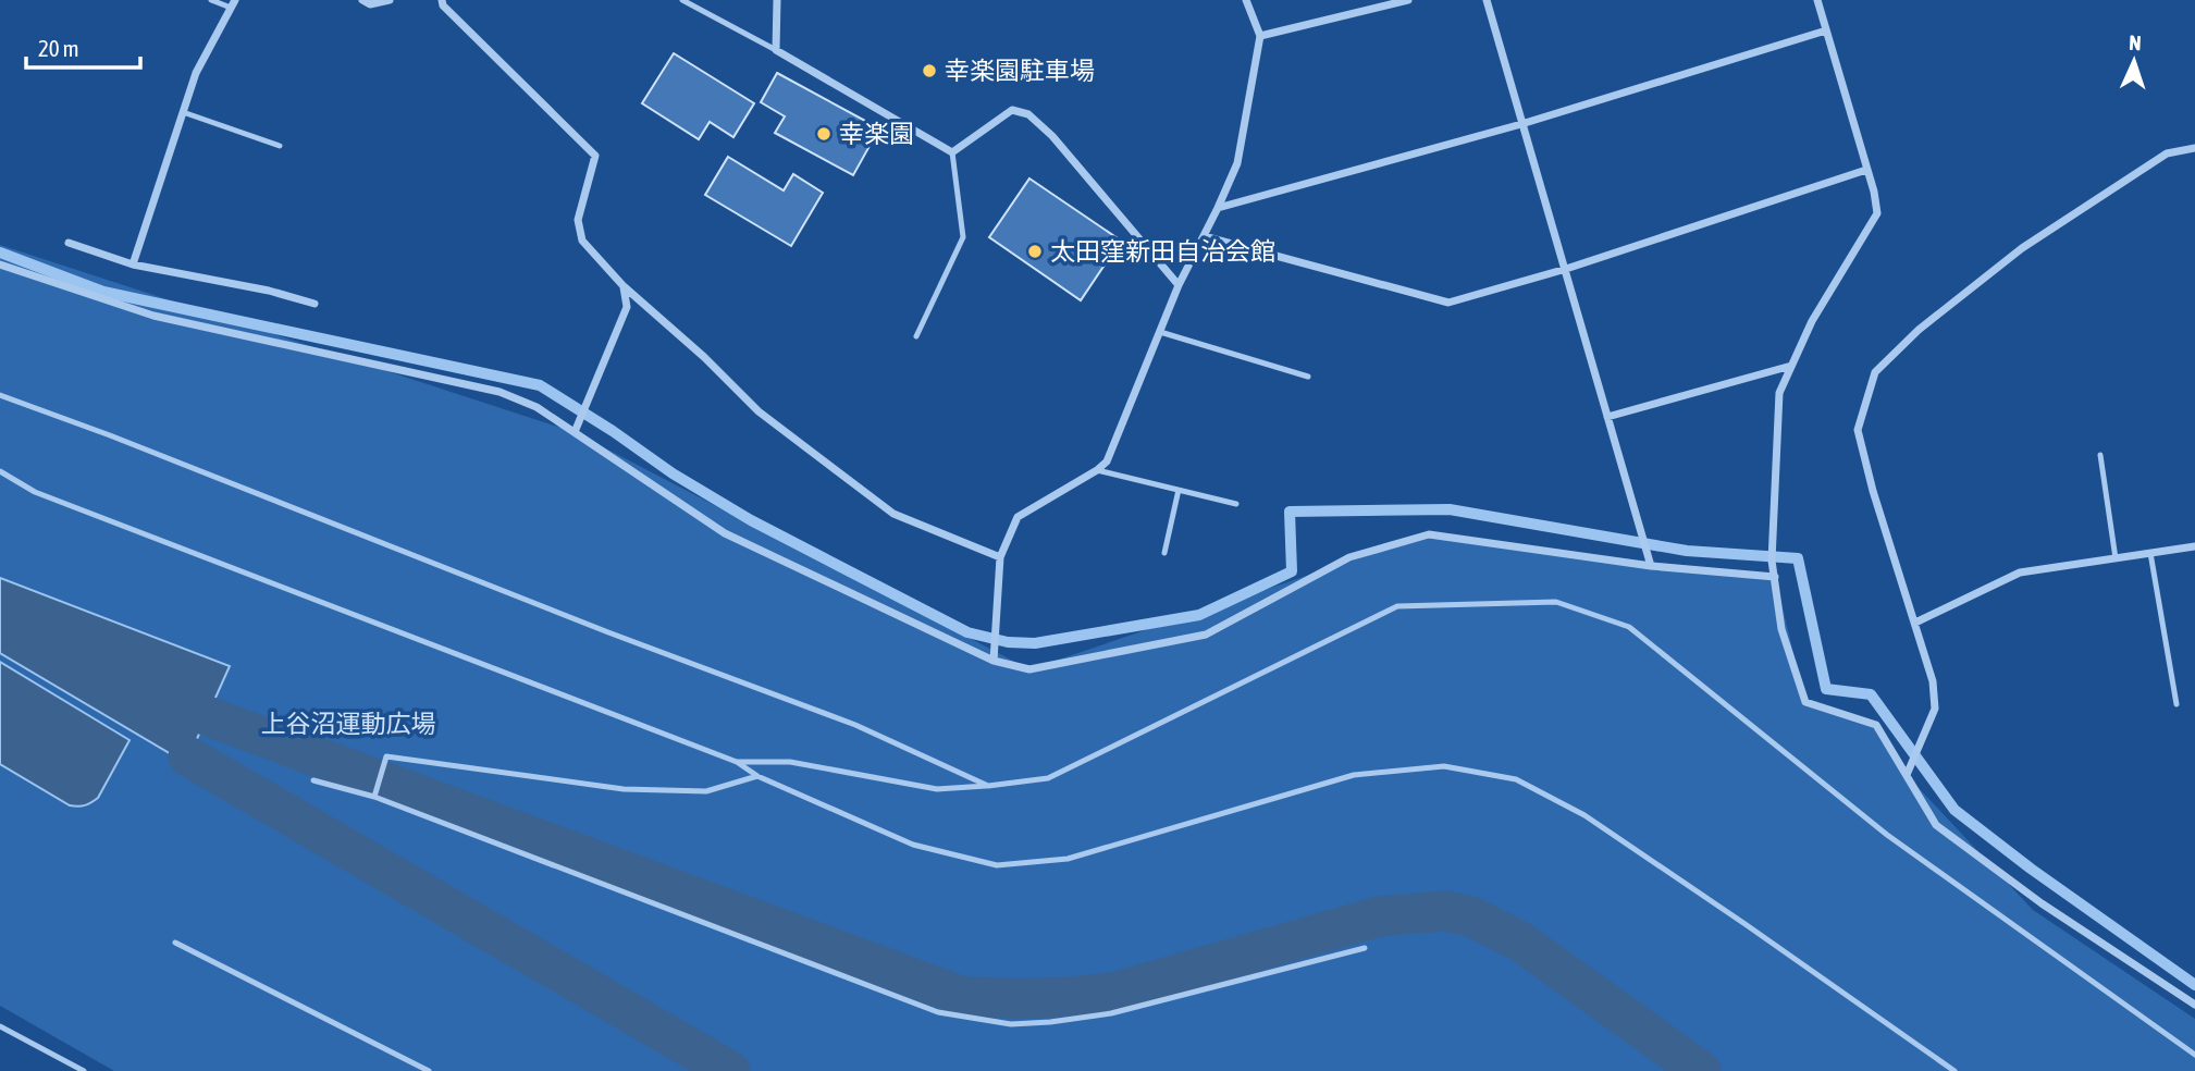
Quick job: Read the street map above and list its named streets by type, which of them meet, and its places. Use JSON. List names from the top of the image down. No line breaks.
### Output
{"parks":["上谷沼運動広場"],"places":["幸楽園駐車場","幸楽園","太田窪新田自治会館"],"scale_bar":"20 m","north":"top"}
